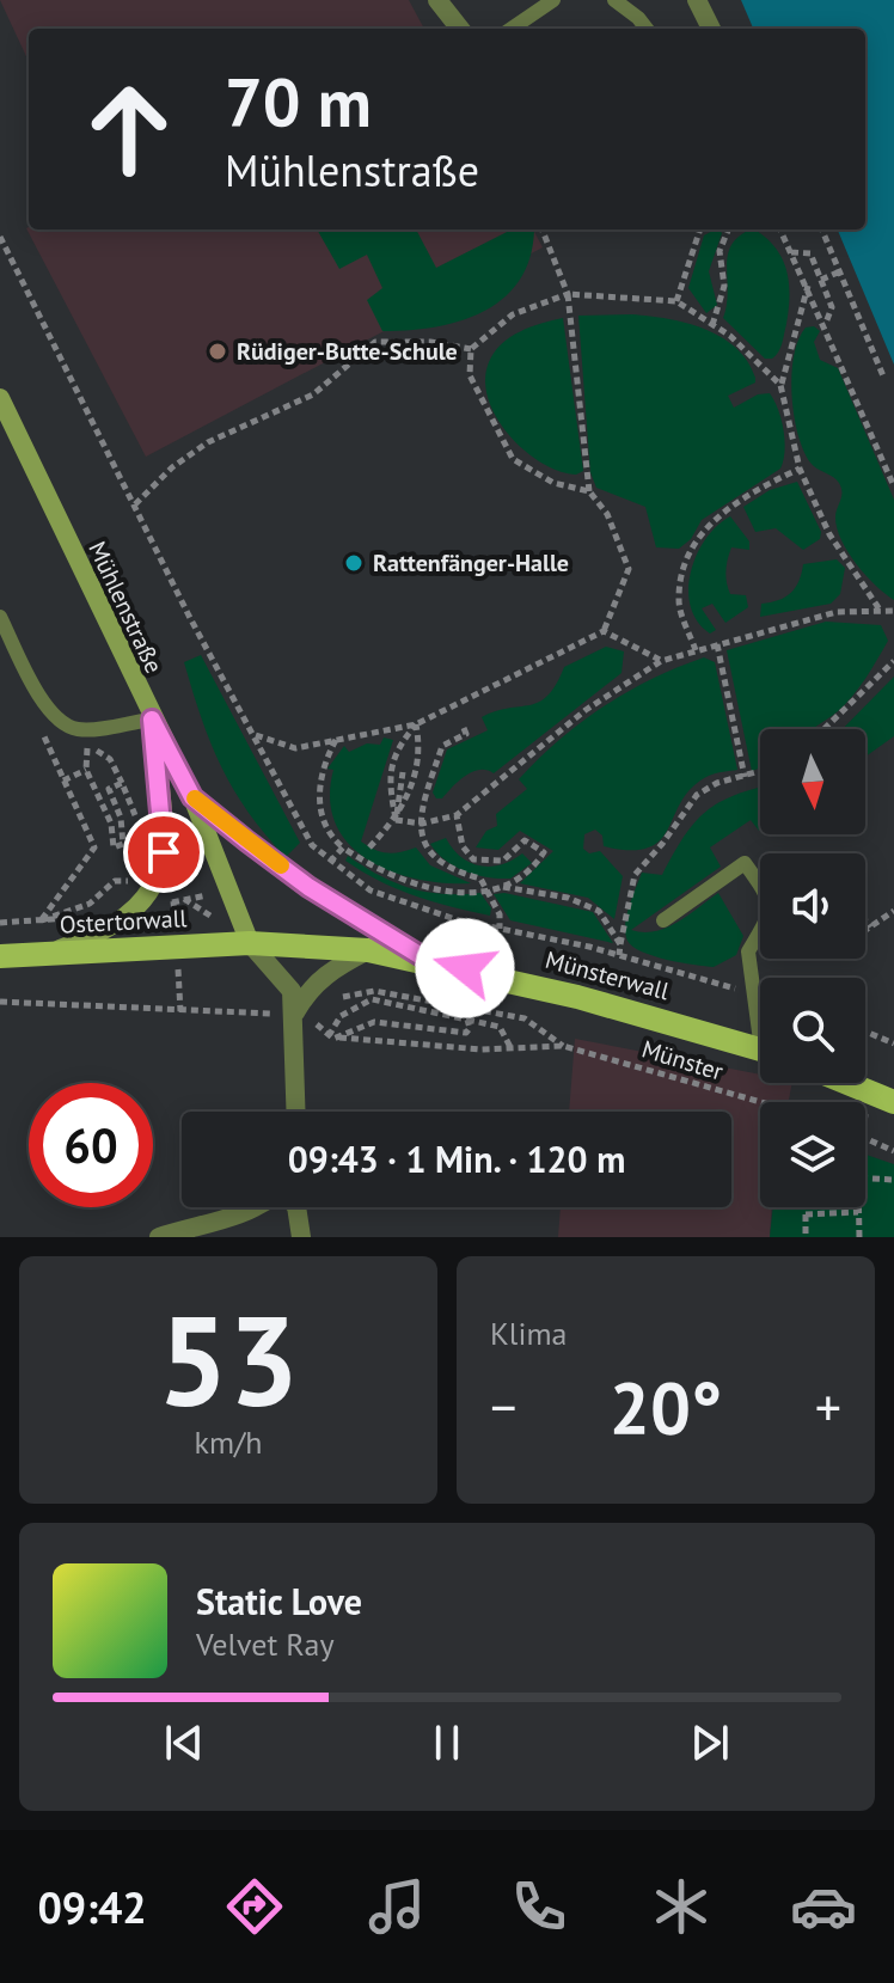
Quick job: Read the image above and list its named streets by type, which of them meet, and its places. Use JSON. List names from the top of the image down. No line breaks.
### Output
{"streets":{"main road":["Mühlenstraße","Ostertorwall","Münsterwall"],"path":["Münster"]},"crossings":[["Mühlenstraße","Ostertorwall"],["Mühlenstraße","Münsterwall"],["Ostertorwall","Münsterwall"]],"places":["Rüdiger-Butte-Schule","Rattenfänger-Halle"],"north":"bottom","page":{"turn":["70 m","Mühlenstraße"],"limit":"60","trip":"09:43 · 1 Min. · 120 m","tile":[["53","km/h"],"Klima"],"heat":["−","20°","+"],"song":["Static Love","Velvet Ray"],"tabs":"09:42"}}
